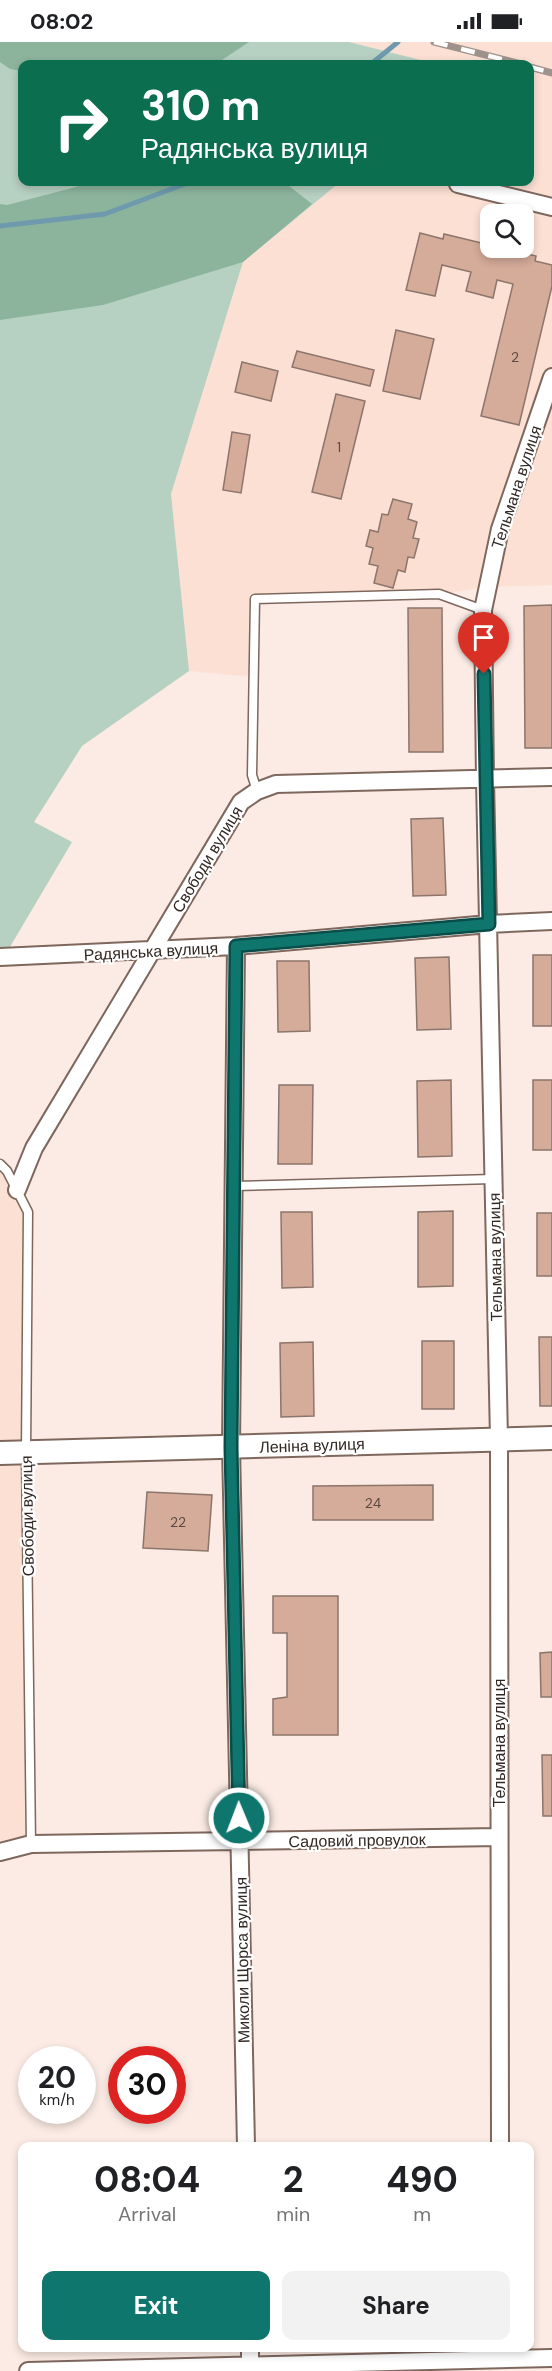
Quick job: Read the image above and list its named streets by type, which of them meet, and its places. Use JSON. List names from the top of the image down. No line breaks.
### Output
{"streets":{"street":["Тельмана вулиця","Свободи вулиця","Радянська вулиця","Леніна вулиця","Садовий провулок","Миколи Щорса вулиця"]},"crossings":[["Тельмана вулиця","Свободи вулиця"],["Тельмана вулиця","Радянська вулиця"],["Тельмана вулиця","Леніна вулиця"],["Тельмана вулиця","Садовий провулок"],["Свободи вулиця","Радянська вулиця"],["Свободи вулиця","Леніна вулиця"],["Свободи вулиця","Садовий провулок"],["Радянська вулиця","Миколи Щорса вулиця"],["Леніна вулиця","Миколи Щорса вулиця"],["Садовий провулок","Миколи Щорса вулиця"]],"house_numbers":["2","1","24","22"],"page":{"status":"08:02","turn":["310 m","Радянська вулиця"],"speed":"20 km/h","limit":"30","eta":["08:04","Arrival","2","min","490","m"],"buttons":["Exit","Share"]}}
